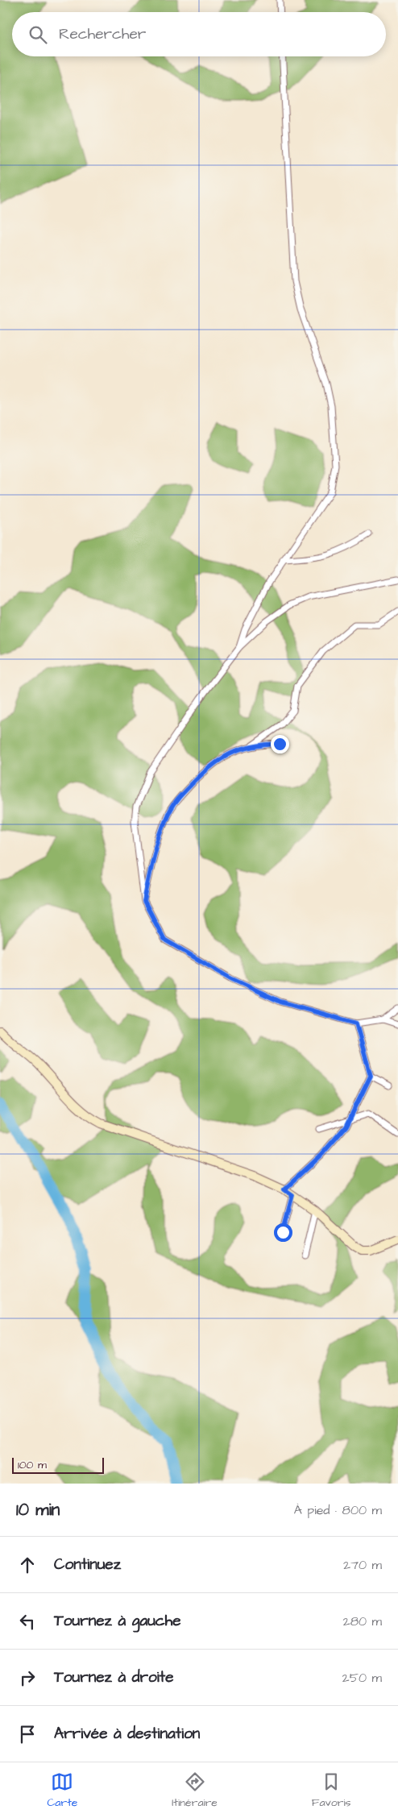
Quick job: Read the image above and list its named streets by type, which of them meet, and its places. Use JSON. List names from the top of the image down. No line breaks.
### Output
{"scale_bar":"100 m","page":{"search":"Rechercher","scale":"100 m","heading":["10 min","À pied · 800 m"],"list":[["Continuez","270 m"],["Tournez à gauche","280 m"],["Tournez à droite","250 m"],"Arrivée à destination"],"nav":["Carte","Itinéraire","Favoris"]}}
